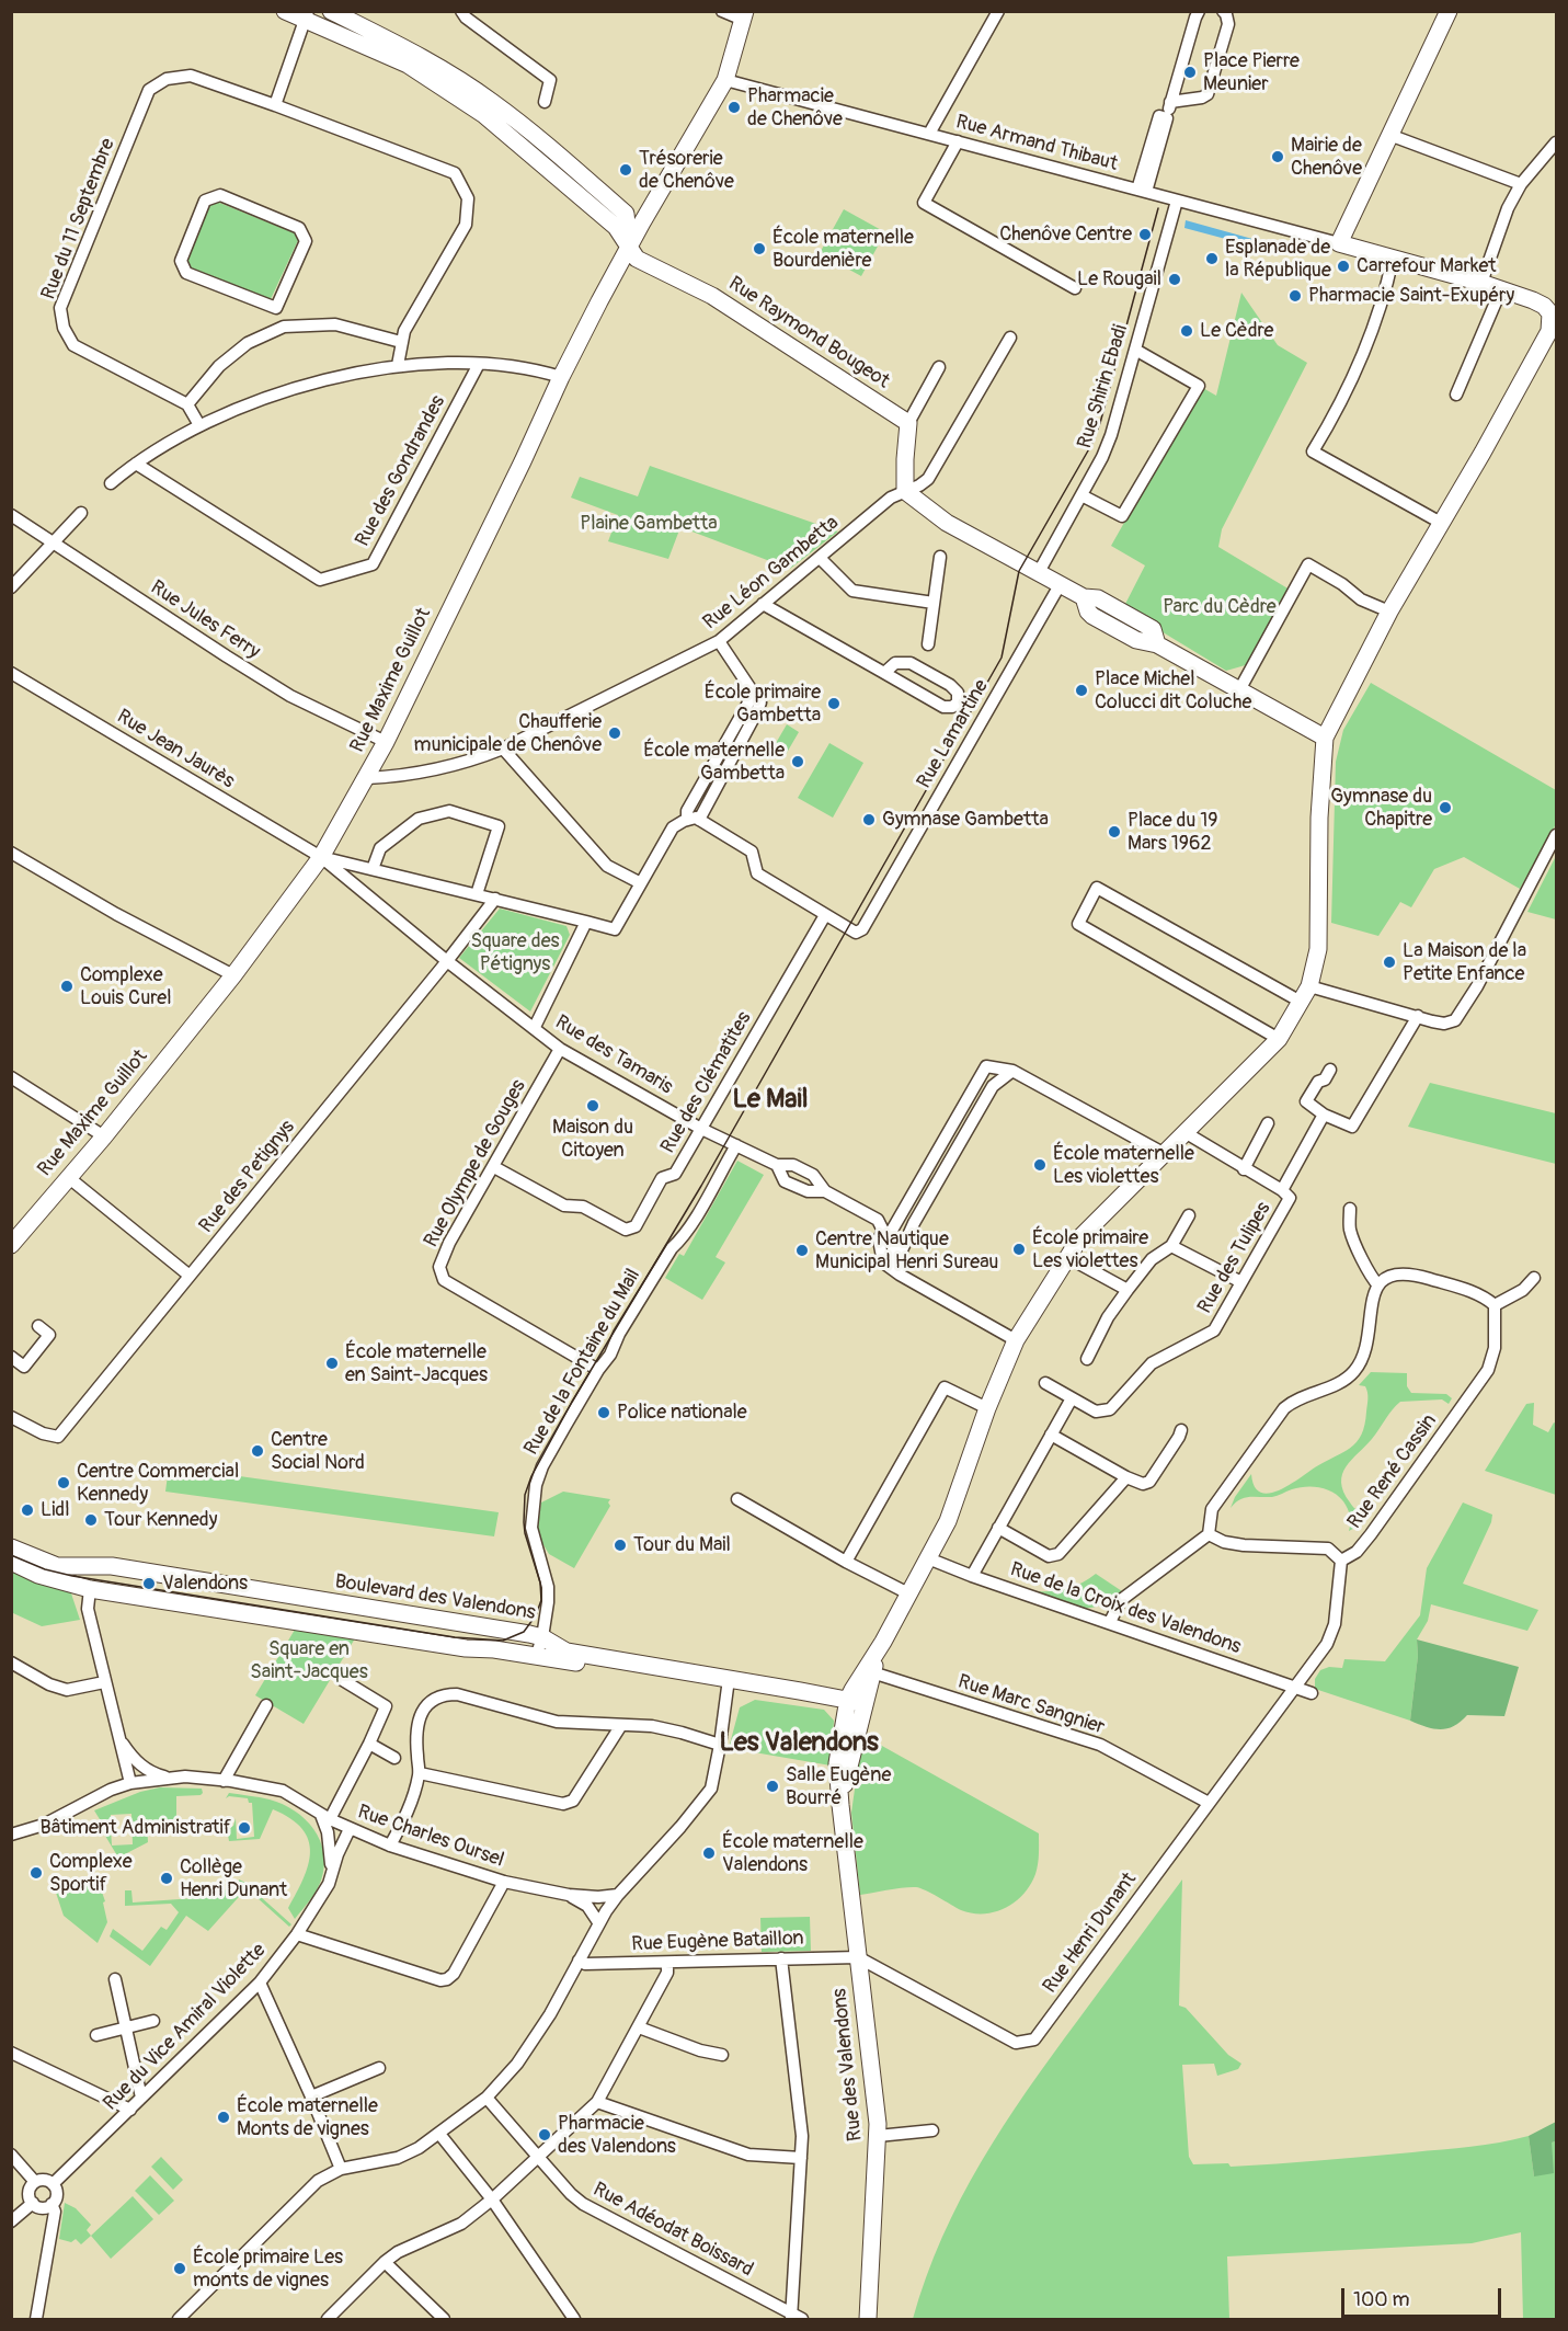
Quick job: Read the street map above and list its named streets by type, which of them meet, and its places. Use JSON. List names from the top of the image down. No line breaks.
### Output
{"streets":{"street":["Rue Armand Thibaut","Rue du 11 Septembre","Rue Raymond Bougeot","Rue Shirin Ebadi","Rue des Gondrandes","Rue Léon Gambetta","Rue Jules Ferry","Rue Maxime Guillot","Rue Lamartine","Rue Jean Jaurès","Rue des Tamaris","Rue des Clématites","Rue Olympe de Gouges","Rue des Petignys","Rue des Tulipes","Rue de la Fontaine du Mail","Rue René Cassin","Boulevard des Valendons","Rue de la Croix des Valendons","Rue Marc Sangnier","Rue Charles Oursel","Rue Henri Dunant","Rue Eugène Bataillon","Rue du Vice Amiral Violette","Rue des Valendons","Rue Adéodat Boissard"]},"crossings":[["Rue Armand Thibaut","Rue Shirin Ebadi"],["Rue Armand Thibaut","Rue Maxime Guillot"],["Rue Raymond Bougeot","Rue Maxime Guillot"],["Rue Léon Gambetta","Rue Maxime Guillot"],["Rue Léon Gambetta","Rue Lamartine"],["Rue Jules Ferry","Rue Maxime Guillot"],["Rue Maxime Guillot","Rue Jean Jaurès"],["Rue Maxime Guillot","Rue des Tamaris"],["Rue Lamartine","Rue des Clématites"],["Rue Jean Jaurès","Rue des Tamaris"],["Rue des Tamaris","Rue des Clématites"],["Rue des Tamaris","Rue Olympe de Gouges"],["Rue des Tamaris","Rue des Petignys"],["Rue des Tamaris","Rue de la Fontaine du Mail"],["Rue des Clématites","Rue Olympe de Gouges"],["Rue Olympe de Gouges","Rue de la Fontaine du Mail"],["Rue de la Fontaine du Mail","Boulevard des Valendons"],["Boulevard des Valendons","Rue des Valendons"],["Rue de la Croix des Valendons","Rue Henri Dunant"],["Rue Marc Sangnier","Rue Henri Dunant"],["Rue Marc Sangnier","Rue des Valendons"],["Rue Charles Oursel","Rue du Vice Amiral Violette"],["Rue Henri Dunant","Rue Eugène Bataillon"],["Rue Henri Dunant","Rue des Valendons"],["Rue Eugène Bataillon","Rue des Valendons"]],"districts":["Le Mail","Les Valendons"],"parks":["Plaine Gambetta","Parc du Cèdre","Square des Pétignys","Square en Saint-Jacques"],"places":["Place Pierre Meunier","Pharmacie de Chenôve","Mairie de Chenôve","Trésorerie de Chenôve","Chenôve Centre","École maternelle Bourdenière","Esplanade de la République","Carrefour Market","Le Rougail","Pharmacie Saint-Exupéry","Le Cèdre","Place Michel Colucci dit Coluche","École primaire Gambetta","Chaufferie municipale de Chenôve","École maternelle Gambetta","Gymnase du Chapitre","Gymnase Gambetta","Place du 19 Mars 1962","La Maison de la Petite Enfance","Complexe Louis Curel","Maison du Citoyen","École maternelle Les violettes","École primaire Les violettes","Centre Nautique Municipal Henri Sureau","École maternelle en Saint-Jacques","Police nationale","Centre Social Nord","Centre Commercial Kennedy","Lidl","Tour Kennedy","Tour du Mail","Valendons","Salle Eugène Bourré","Bâtiment Administratif","École maternelle Valendons","Complexe Sportif","Collège Henri Dunant","École maternelle Monts de vignes","Pharmacie des Valendons","École primaire Les monts de vignes"],"scale_bar":"100 m"}
